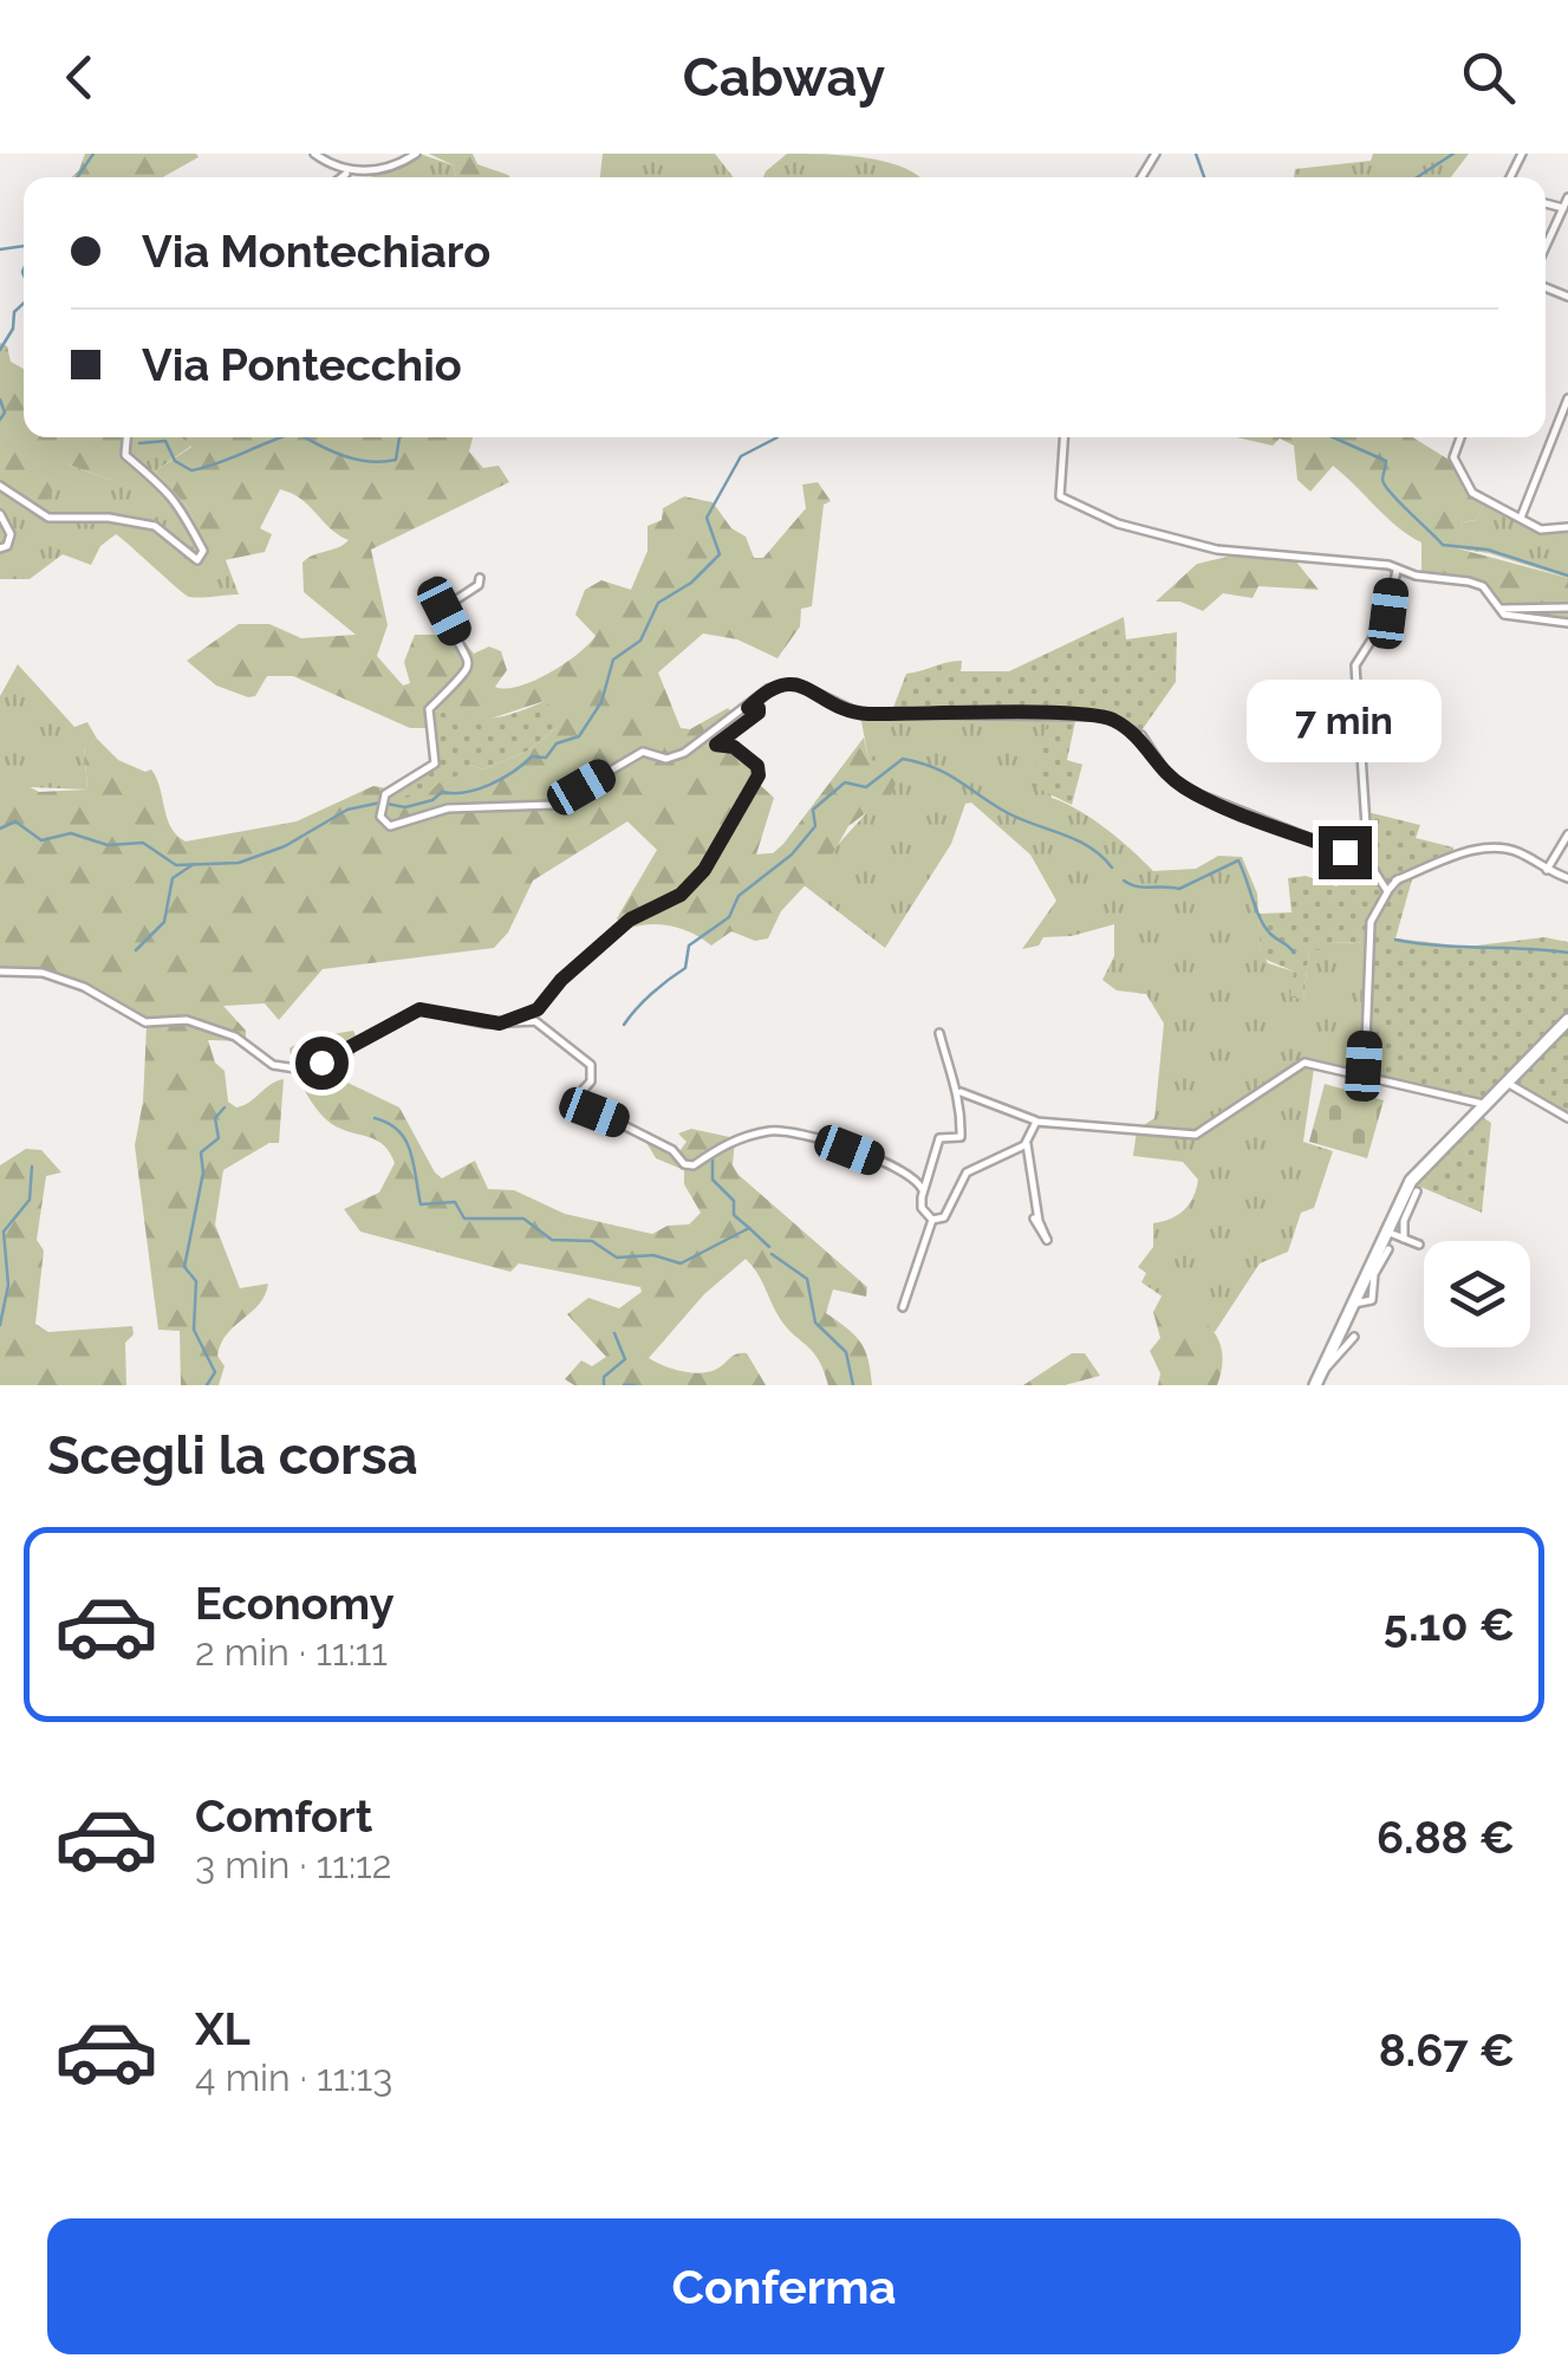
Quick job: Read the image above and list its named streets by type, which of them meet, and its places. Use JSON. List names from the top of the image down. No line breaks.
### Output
{"page":{"header":"Cabway","banner":["Via Montechiaro","Via Pontecchio"],"bubble":"7 min","heading":"Scegli la corsa","list":[{"name":"Economy","note":"2 min · 11:11","value":"5.10 €"},{"name":"Comfort","note":"3 min · 11:12","value":"6.88 €"},{"name":"XL","note":"4 min · 11:13","value":"8.67 €"}],"buttons":"Conferma"}}
